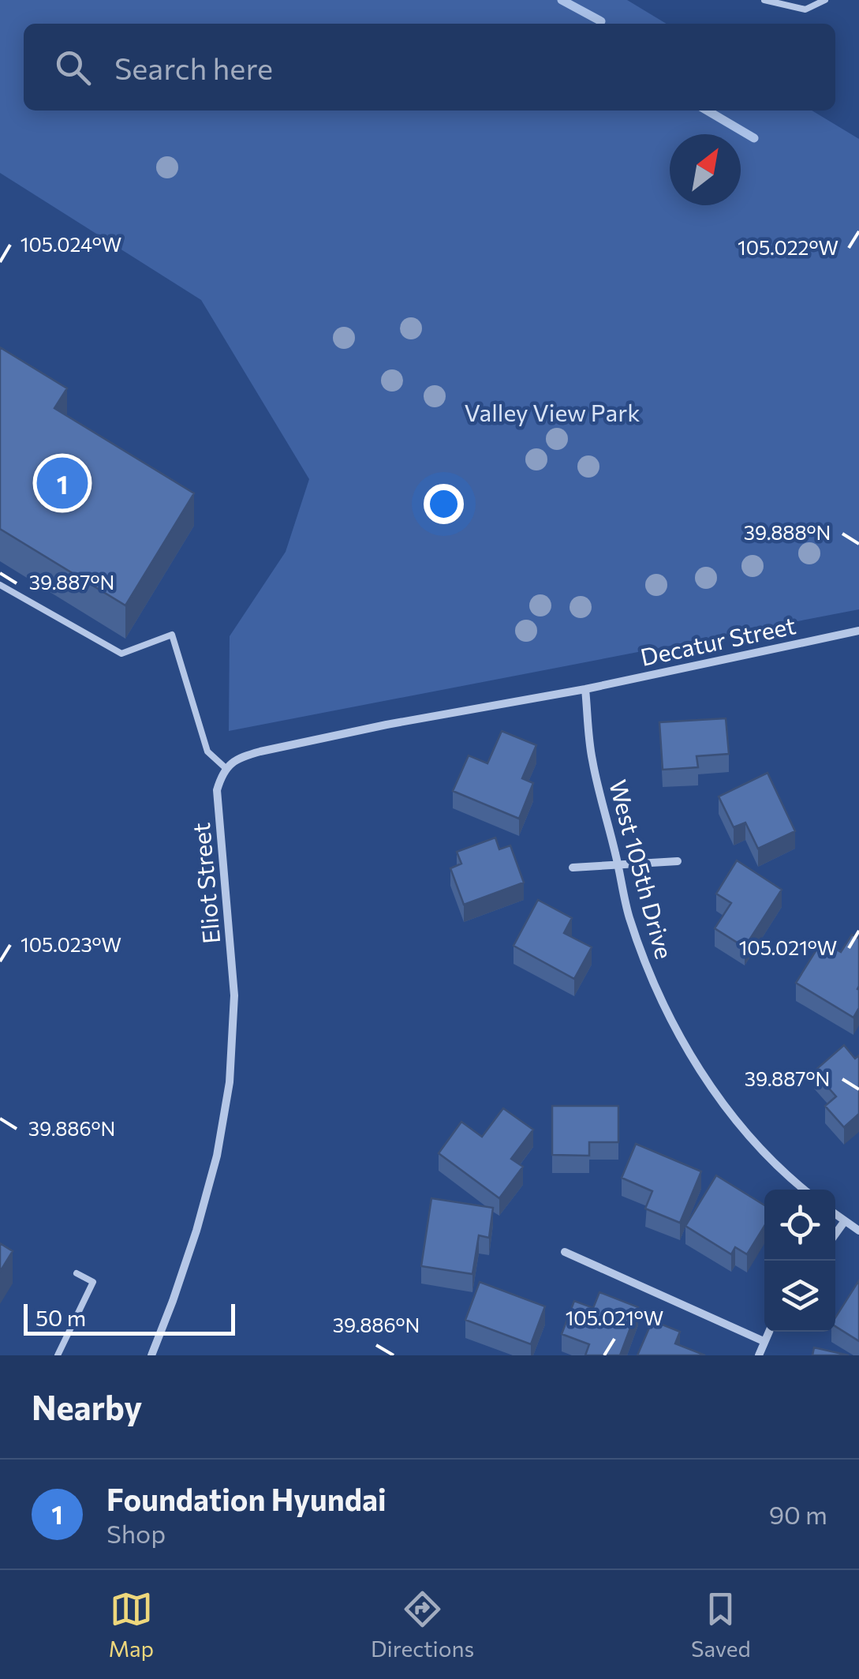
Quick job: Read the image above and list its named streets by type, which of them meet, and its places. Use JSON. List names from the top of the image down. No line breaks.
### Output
{"streets":{"street":["Decatur Street","West 105th Drive","Eliot Street"]},"crossings":[["Decatur Street","West 105th Drive"]],"parks":["Valley View Park"],"scale_bar":"50 m","north":"top right","page":{"search":"Search here","pins":"1","scale":"50 m","heading":"Nearby","list":[{"mark":"1","name":"Foundation Hyundai","note":"Shop","value":"90 m"}],"nav":["Map","Directions","Saved"]},"coordinates":["105.024°W","105.022°W","39.888°N","39.887°N","105.023°W","105.021°W","39.886°N"]}
